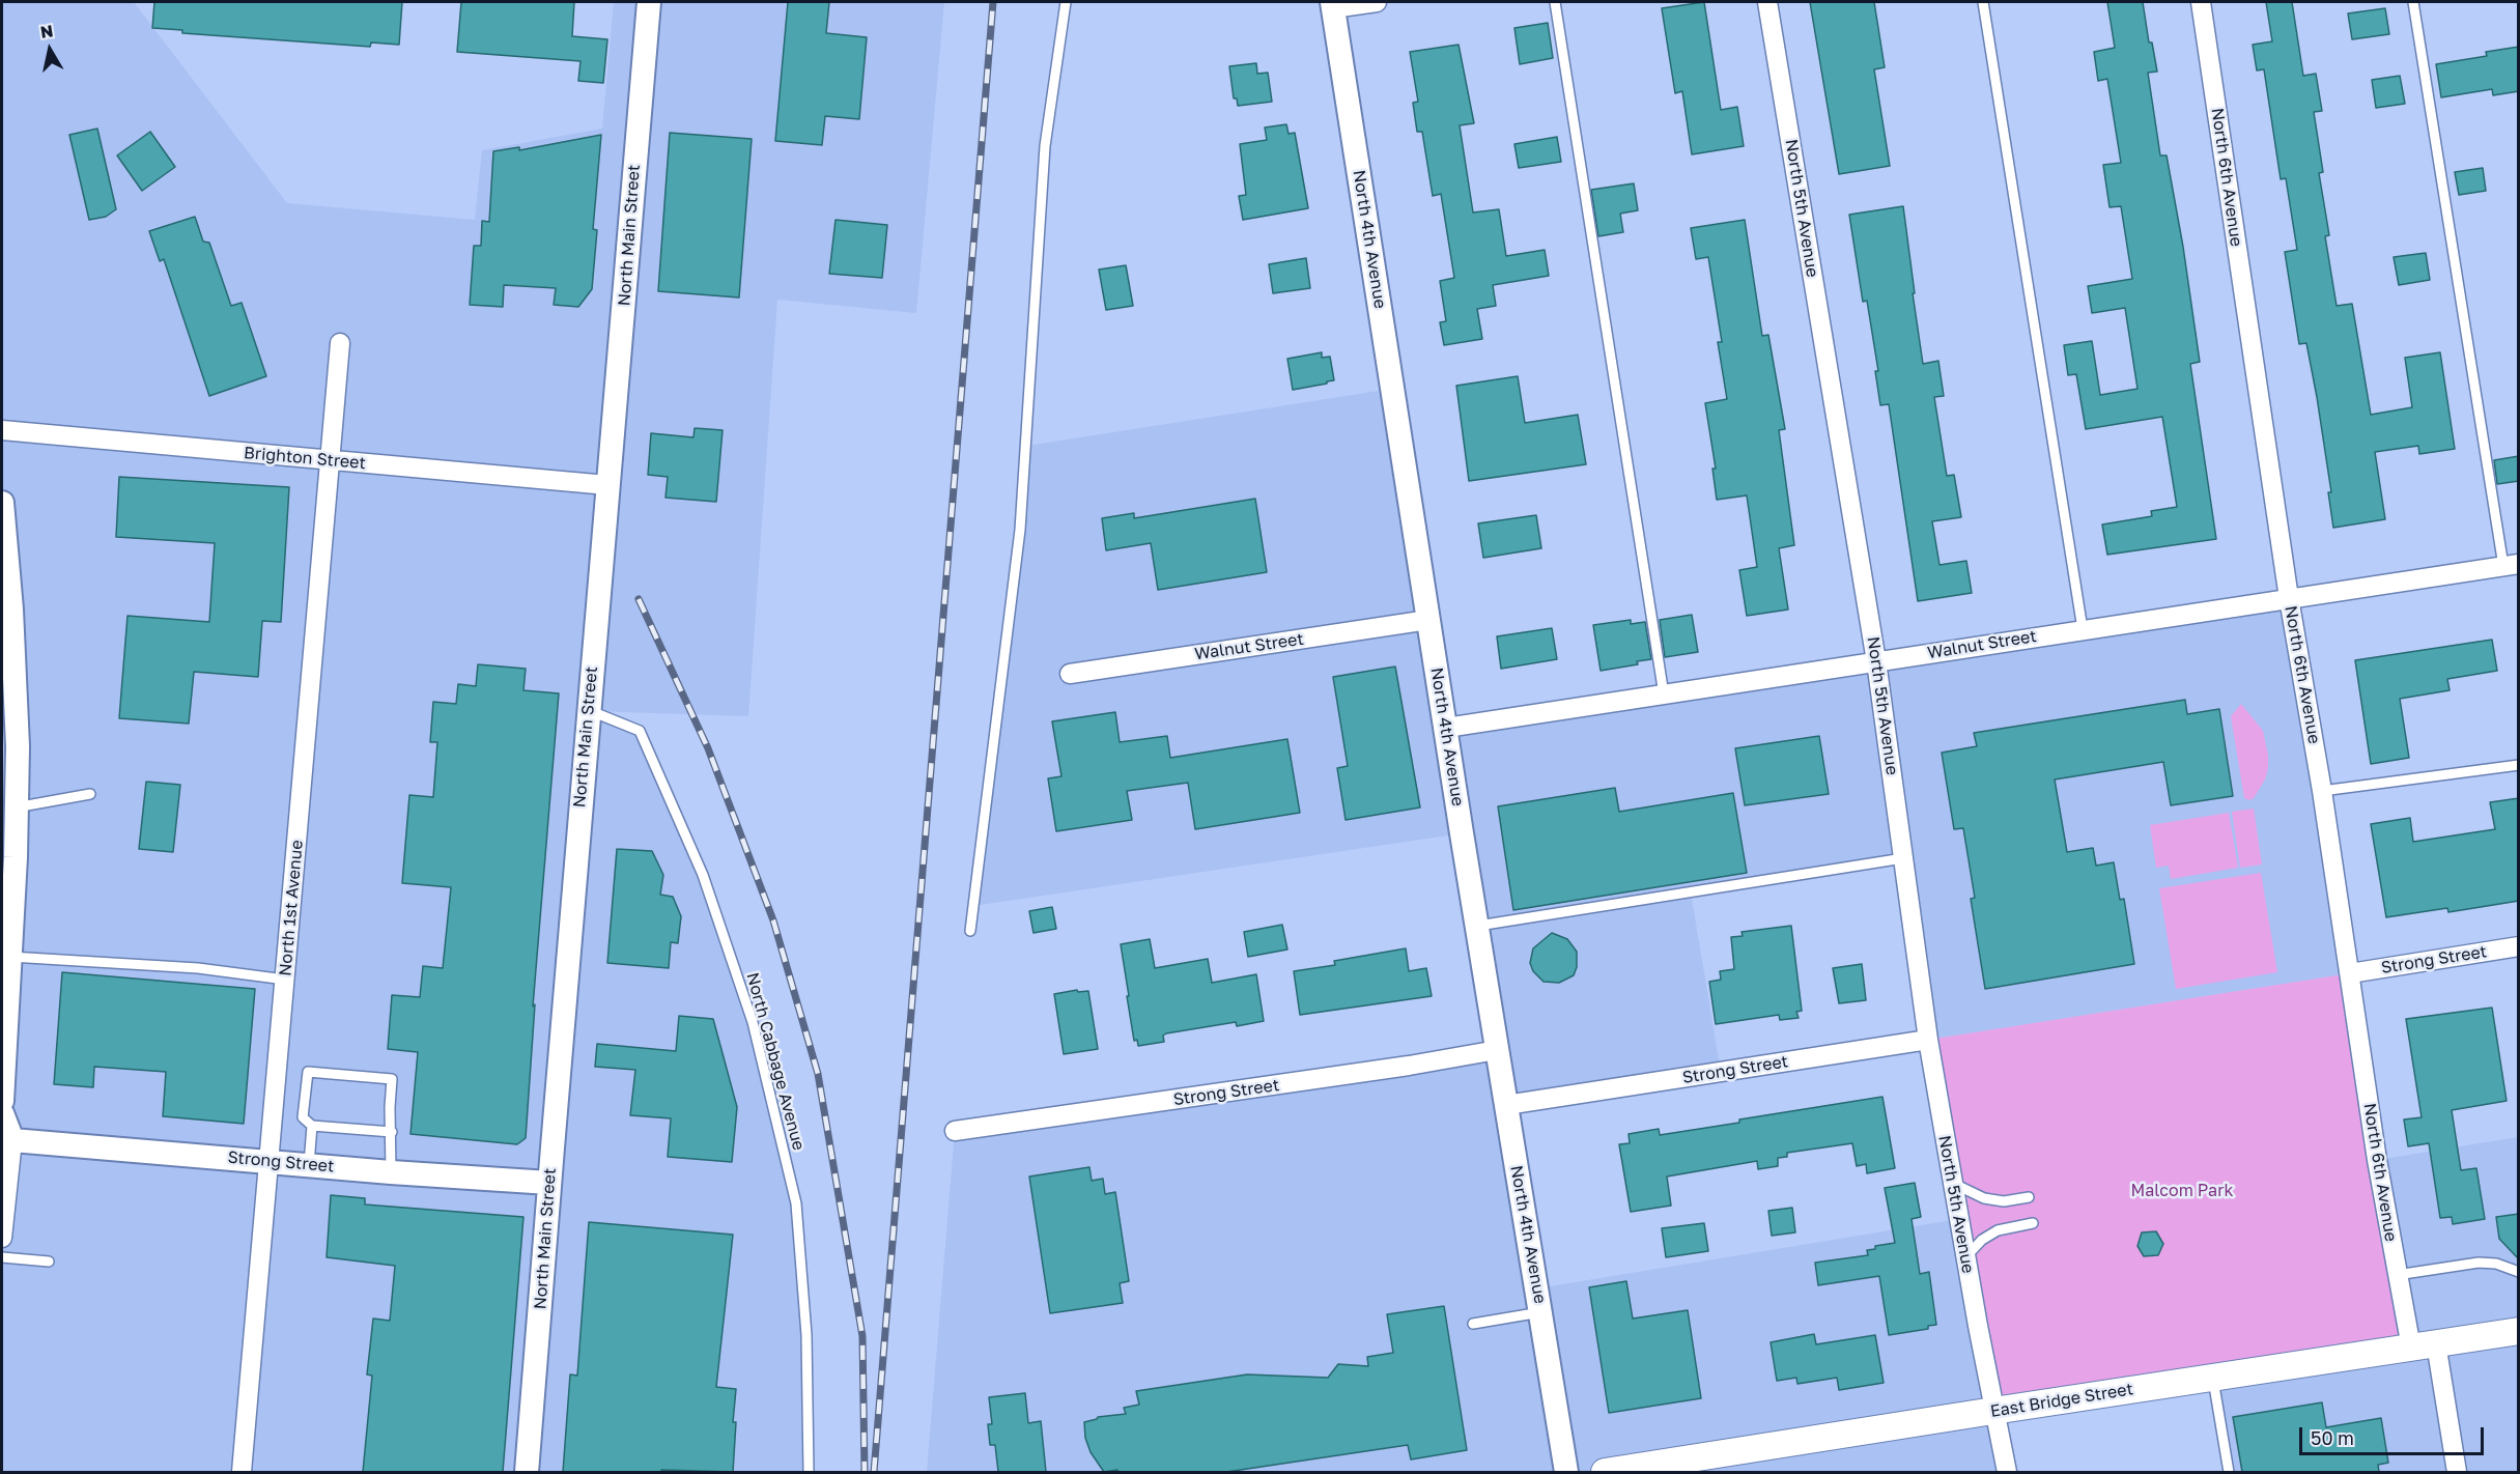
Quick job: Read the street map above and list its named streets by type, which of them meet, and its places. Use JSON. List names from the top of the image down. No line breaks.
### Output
{"streets":{"main road":["East Bridge Street"],"street":["North 6th Avenue","North 5th Avenue","North Main Street","North 4th Avenue","Brighton Street","Walnut Street","North 1st Avenue","Strong Street"],"lane":["North Cabbage Avenue"]},"crossings":[["North 6th Avenue","Walnut Street"],["North 6th Avenue","Strong Street"],["North 6th Avenue","East Bridge Street"],["North 5th Avenue","Walnut Street"],["North 5th Avenue","Strong Street"],["North 5th Avenue","East Bridge Street"],["North Main Street","Brighton Street"],["North Main Street","Strong Street"],["North Main Street","North Cabbage Avenue"],["North 4th Avenue","Walnut Street"],["North 4th Avenue","Strong Street"],["Brighton Street","North 1st Avenue"],["North 1st Avenue","Strong Street"]],"parks":["Malcom Park"],"scale_bar":"50 m","north":"top"}
